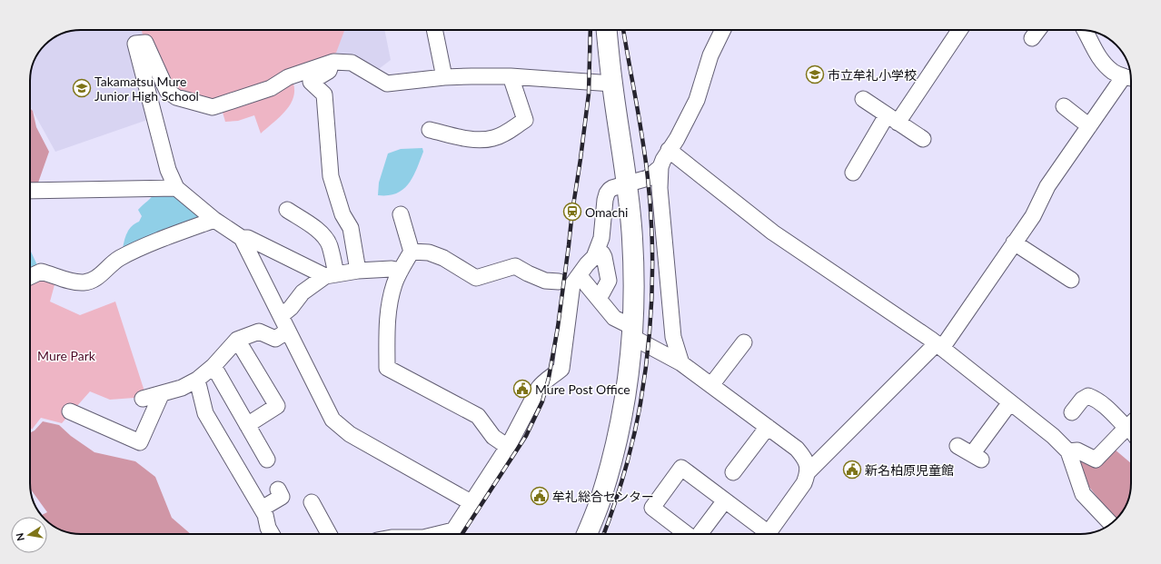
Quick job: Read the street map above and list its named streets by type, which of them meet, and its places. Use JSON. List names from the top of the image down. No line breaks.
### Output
{"parks":["Mure Park"],"places":{"school or university":["市立牟礼小学校","Takamatsu Mure Junior High School"],"station":["Omachi"],"public building":["Mure Post Office","新名柏原児童館","牟礼総合センター"]},"north":"left"}
